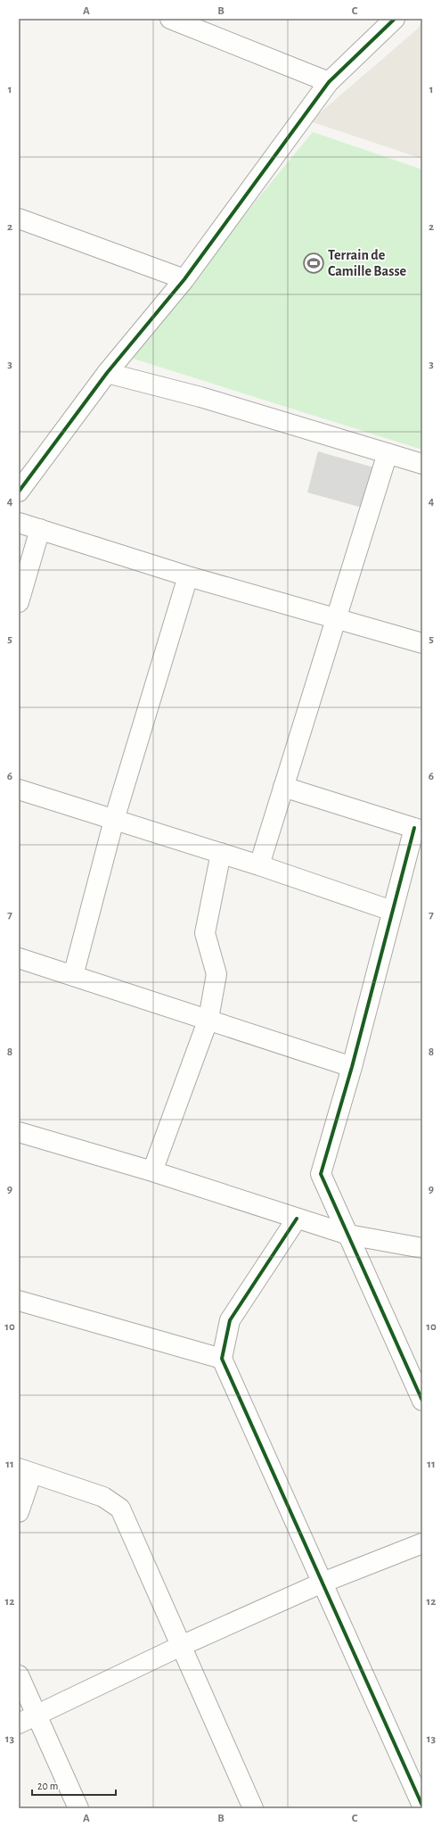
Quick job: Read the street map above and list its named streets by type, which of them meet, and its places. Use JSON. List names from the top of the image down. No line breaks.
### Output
{"places":{"sports":["Terrain de Camille Basse"]},"scale_bar":"20 m","grid":{"columns":["A","B","C"],"rows":["1","2","3","4","5","6","7","8","9","10","11","12","13"]}}
